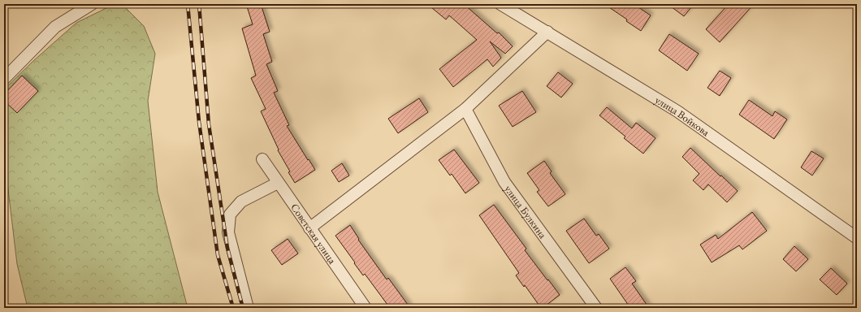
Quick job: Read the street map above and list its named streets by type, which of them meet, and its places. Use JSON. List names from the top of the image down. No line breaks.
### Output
{"streets":{"street":["улица Войкова","улица Булкина","Советская улица"]}}
